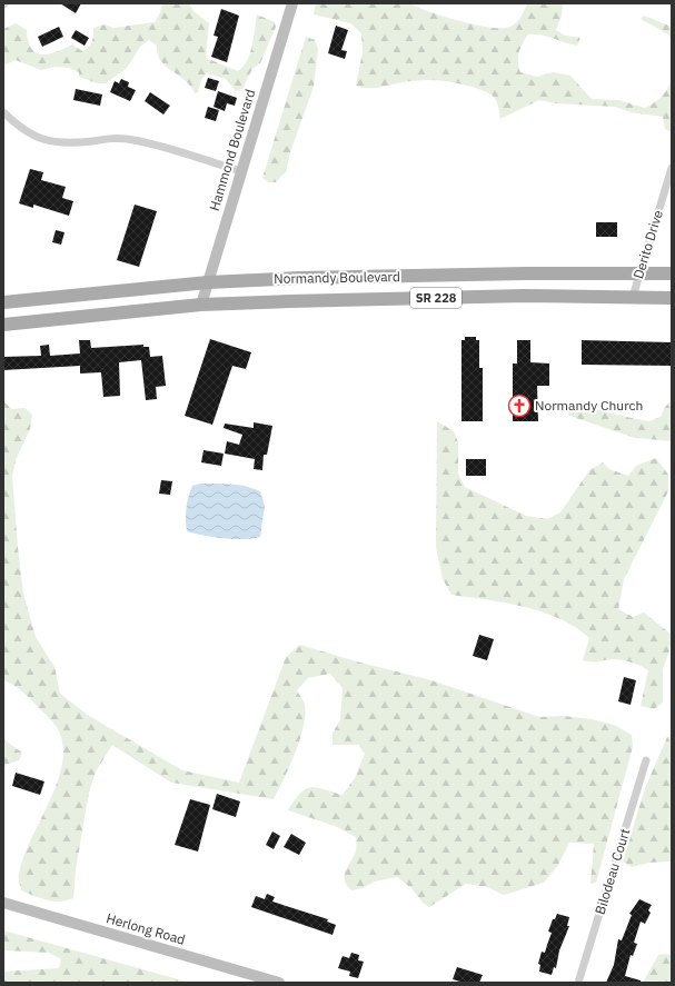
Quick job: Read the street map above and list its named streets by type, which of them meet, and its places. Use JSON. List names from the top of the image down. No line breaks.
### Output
{"streets":{"main road":["Normandy Boulevard","SR 228"],"street":["Hammond Boulevard","Derito Drive","Bilodeau Court","Herlong Road"]},"crossings":[["Hammond Boulevard","Normandy Boulevard"],["Derito Drive","Normandy Boulevard"]],"places":{"church":["Normandy Church"]}}
